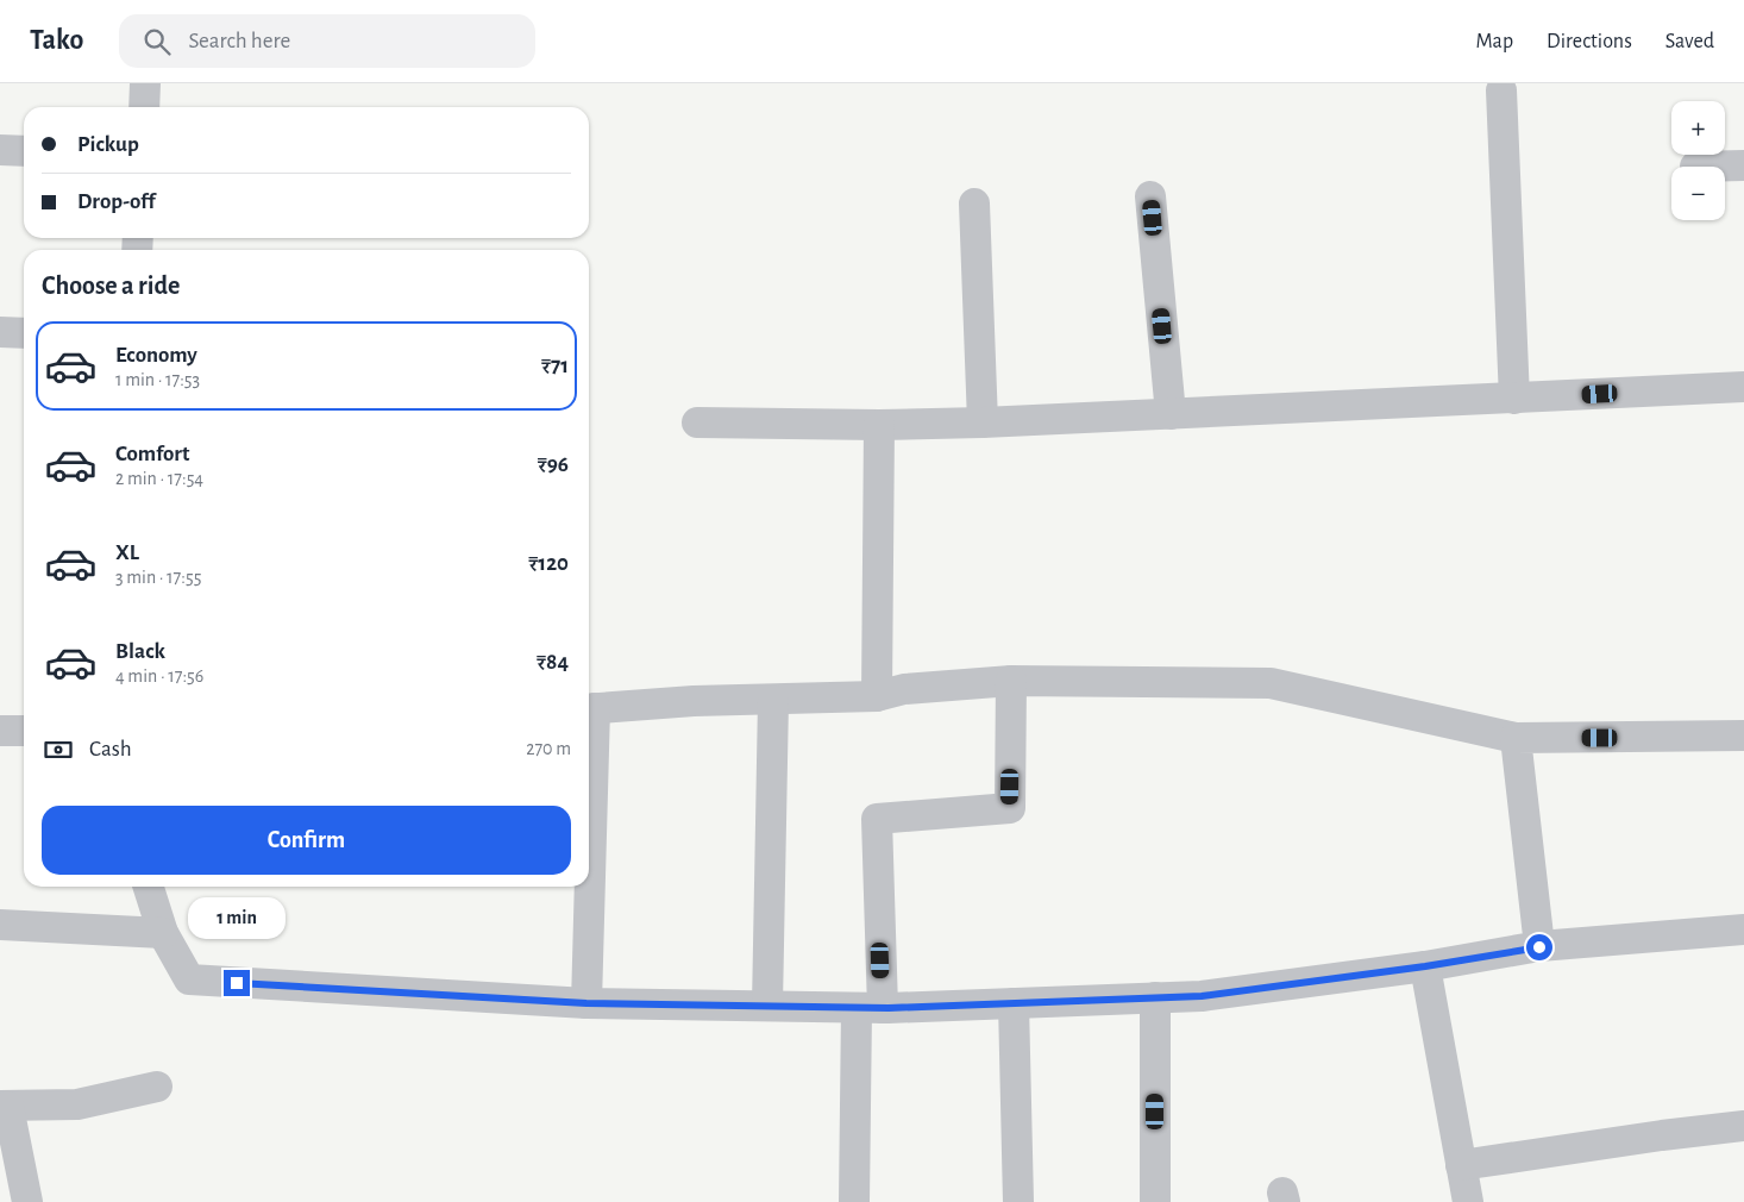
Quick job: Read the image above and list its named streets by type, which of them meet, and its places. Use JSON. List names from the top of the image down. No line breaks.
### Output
{"page":{"header":"Tako","search":"Search here","nav":["Map","Directions","Saved"],"map_buttons":["+","−"],"banner":["Pickup","Drop-off"],"heading":"Choose a ride","list":[{"name":"Economy","note":"1 min · 17:53","value":"₹71"},{"name":"Comfort","note":"2 min · 17:54","value":"₹96"},{"name":"XL","note":"3 min · 17:55","value":"₹120"},{"name":"Black","note":"4 min · 17:56","value":"₹84"}],"pay":["Cash","270 m"],"buttons":"Confirm","bubble":"1 min"}}
